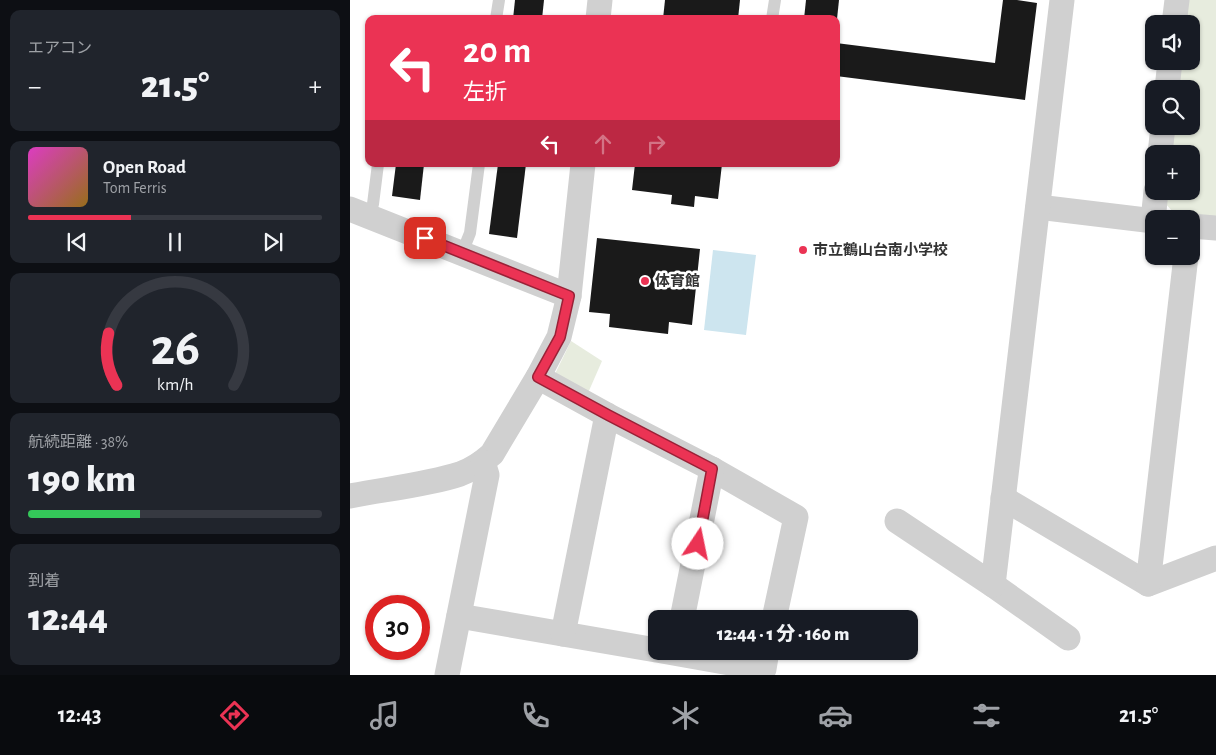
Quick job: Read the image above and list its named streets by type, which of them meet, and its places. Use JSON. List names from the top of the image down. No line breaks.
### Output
{"places":["市立鶴山台南小学校","体育館"],"page":{"tile":["エアコン",["航続距離 · 38%","190 km"],["到着","12:44"]],"map_buttons":["+","−"],"turn":["20 m","左折"],"heat":["−","21.5°","+"],"song":["Open Road","Tom Ferris"],"limit":"30","trip":"12:44 · 1 分 · 160 m","tabs":["12:43","21.5°"],"gauge":["26","km/h"]}}
